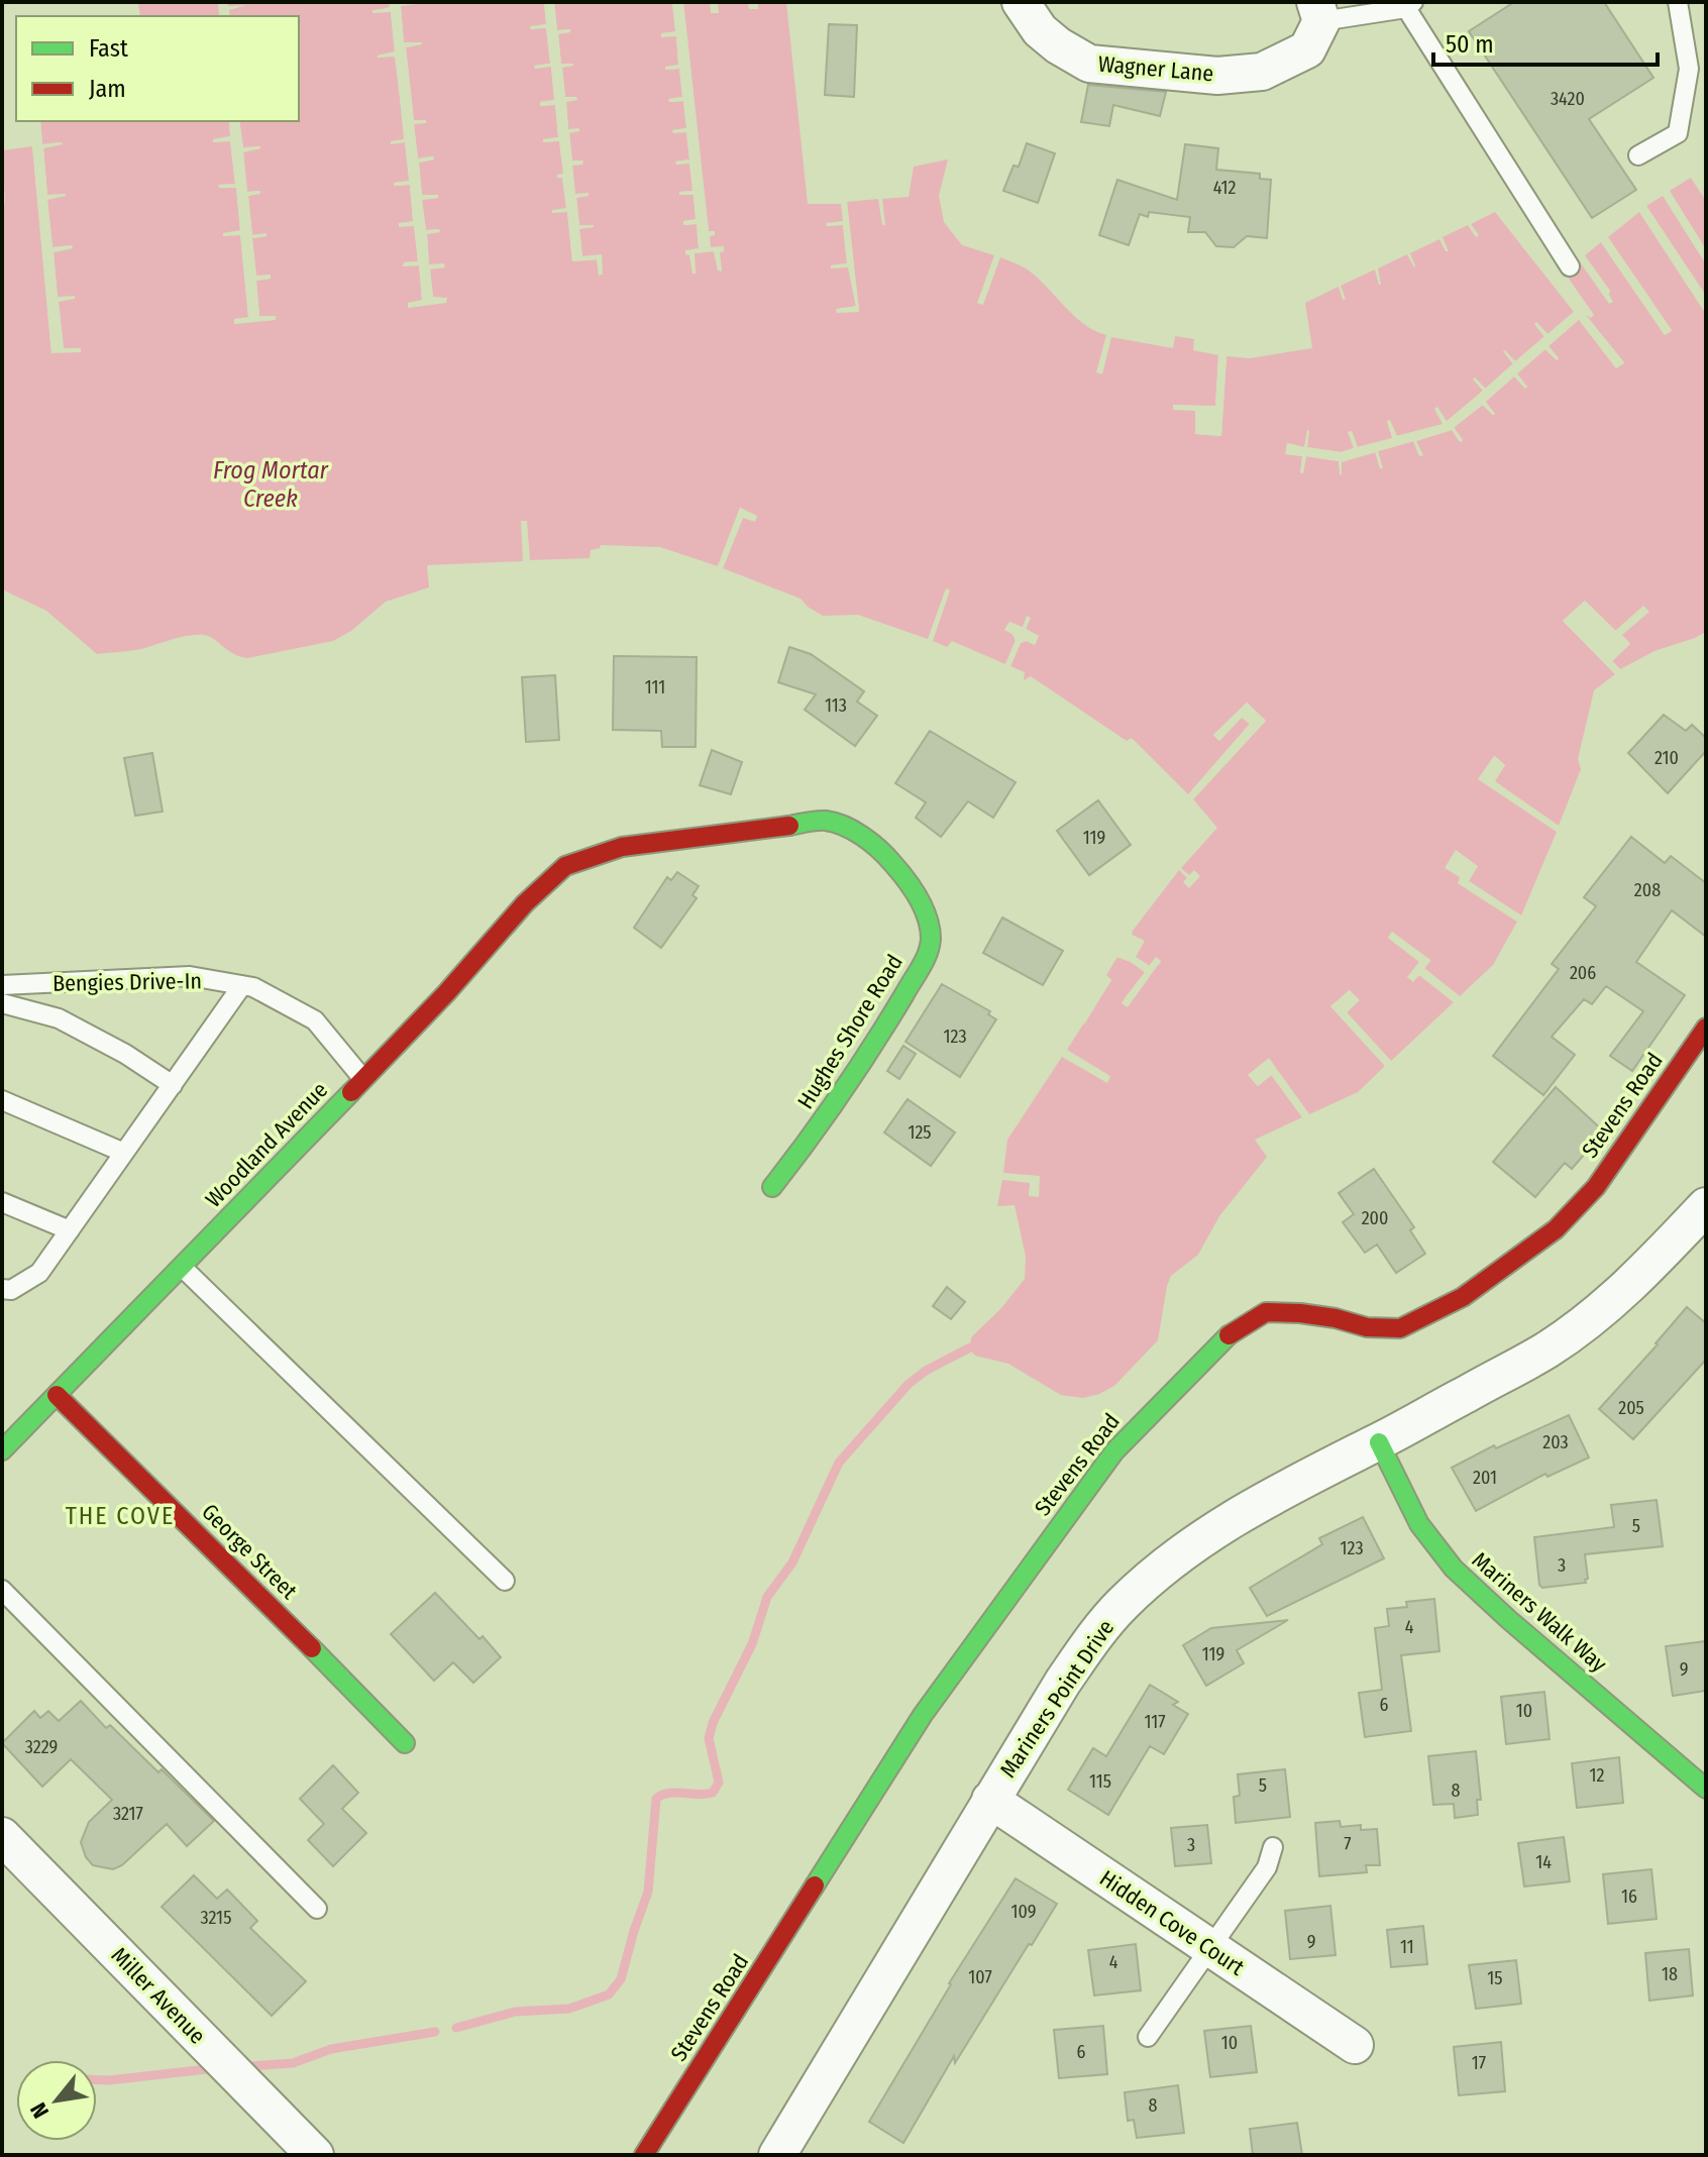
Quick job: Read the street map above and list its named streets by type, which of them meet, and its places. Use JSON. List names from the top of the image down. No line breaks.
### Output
{"streets":{"street":["Wagner Lane","Hughes Shore Road","Stevens Road","Woodland Avenue","George Street","Mariners Walk Way","Mariners Point Drive","Hidden Cove Court","Miller Avenue"],"lane":["Bengies Drive-In"]},"crossings":[["Bengies Drive-In","Woodland Avenue"],["Hughes Shore Road","Woodland Avenue"],["Woodland Avenue","George Street"],["Mariners Walk Way","Mariners Point Drive"],["Mariners Point Drive","Hidden Cove Court"]],"districts":["THE COVE"],"water":["Frog Mortar Creek"],"house_numbers":["3420","412","111","113","210","119","208","206","123","125","200","205","203","201","5","123","3","4","119","9","6","10","117","3229","12","115","5","8","3217","7","3","14","16","109","3215","9","11","4","18","107","15","10","6","17","8"],"legend":["Fast","Jam"],"scale_bar":"50 m","north":"bottom left"}
